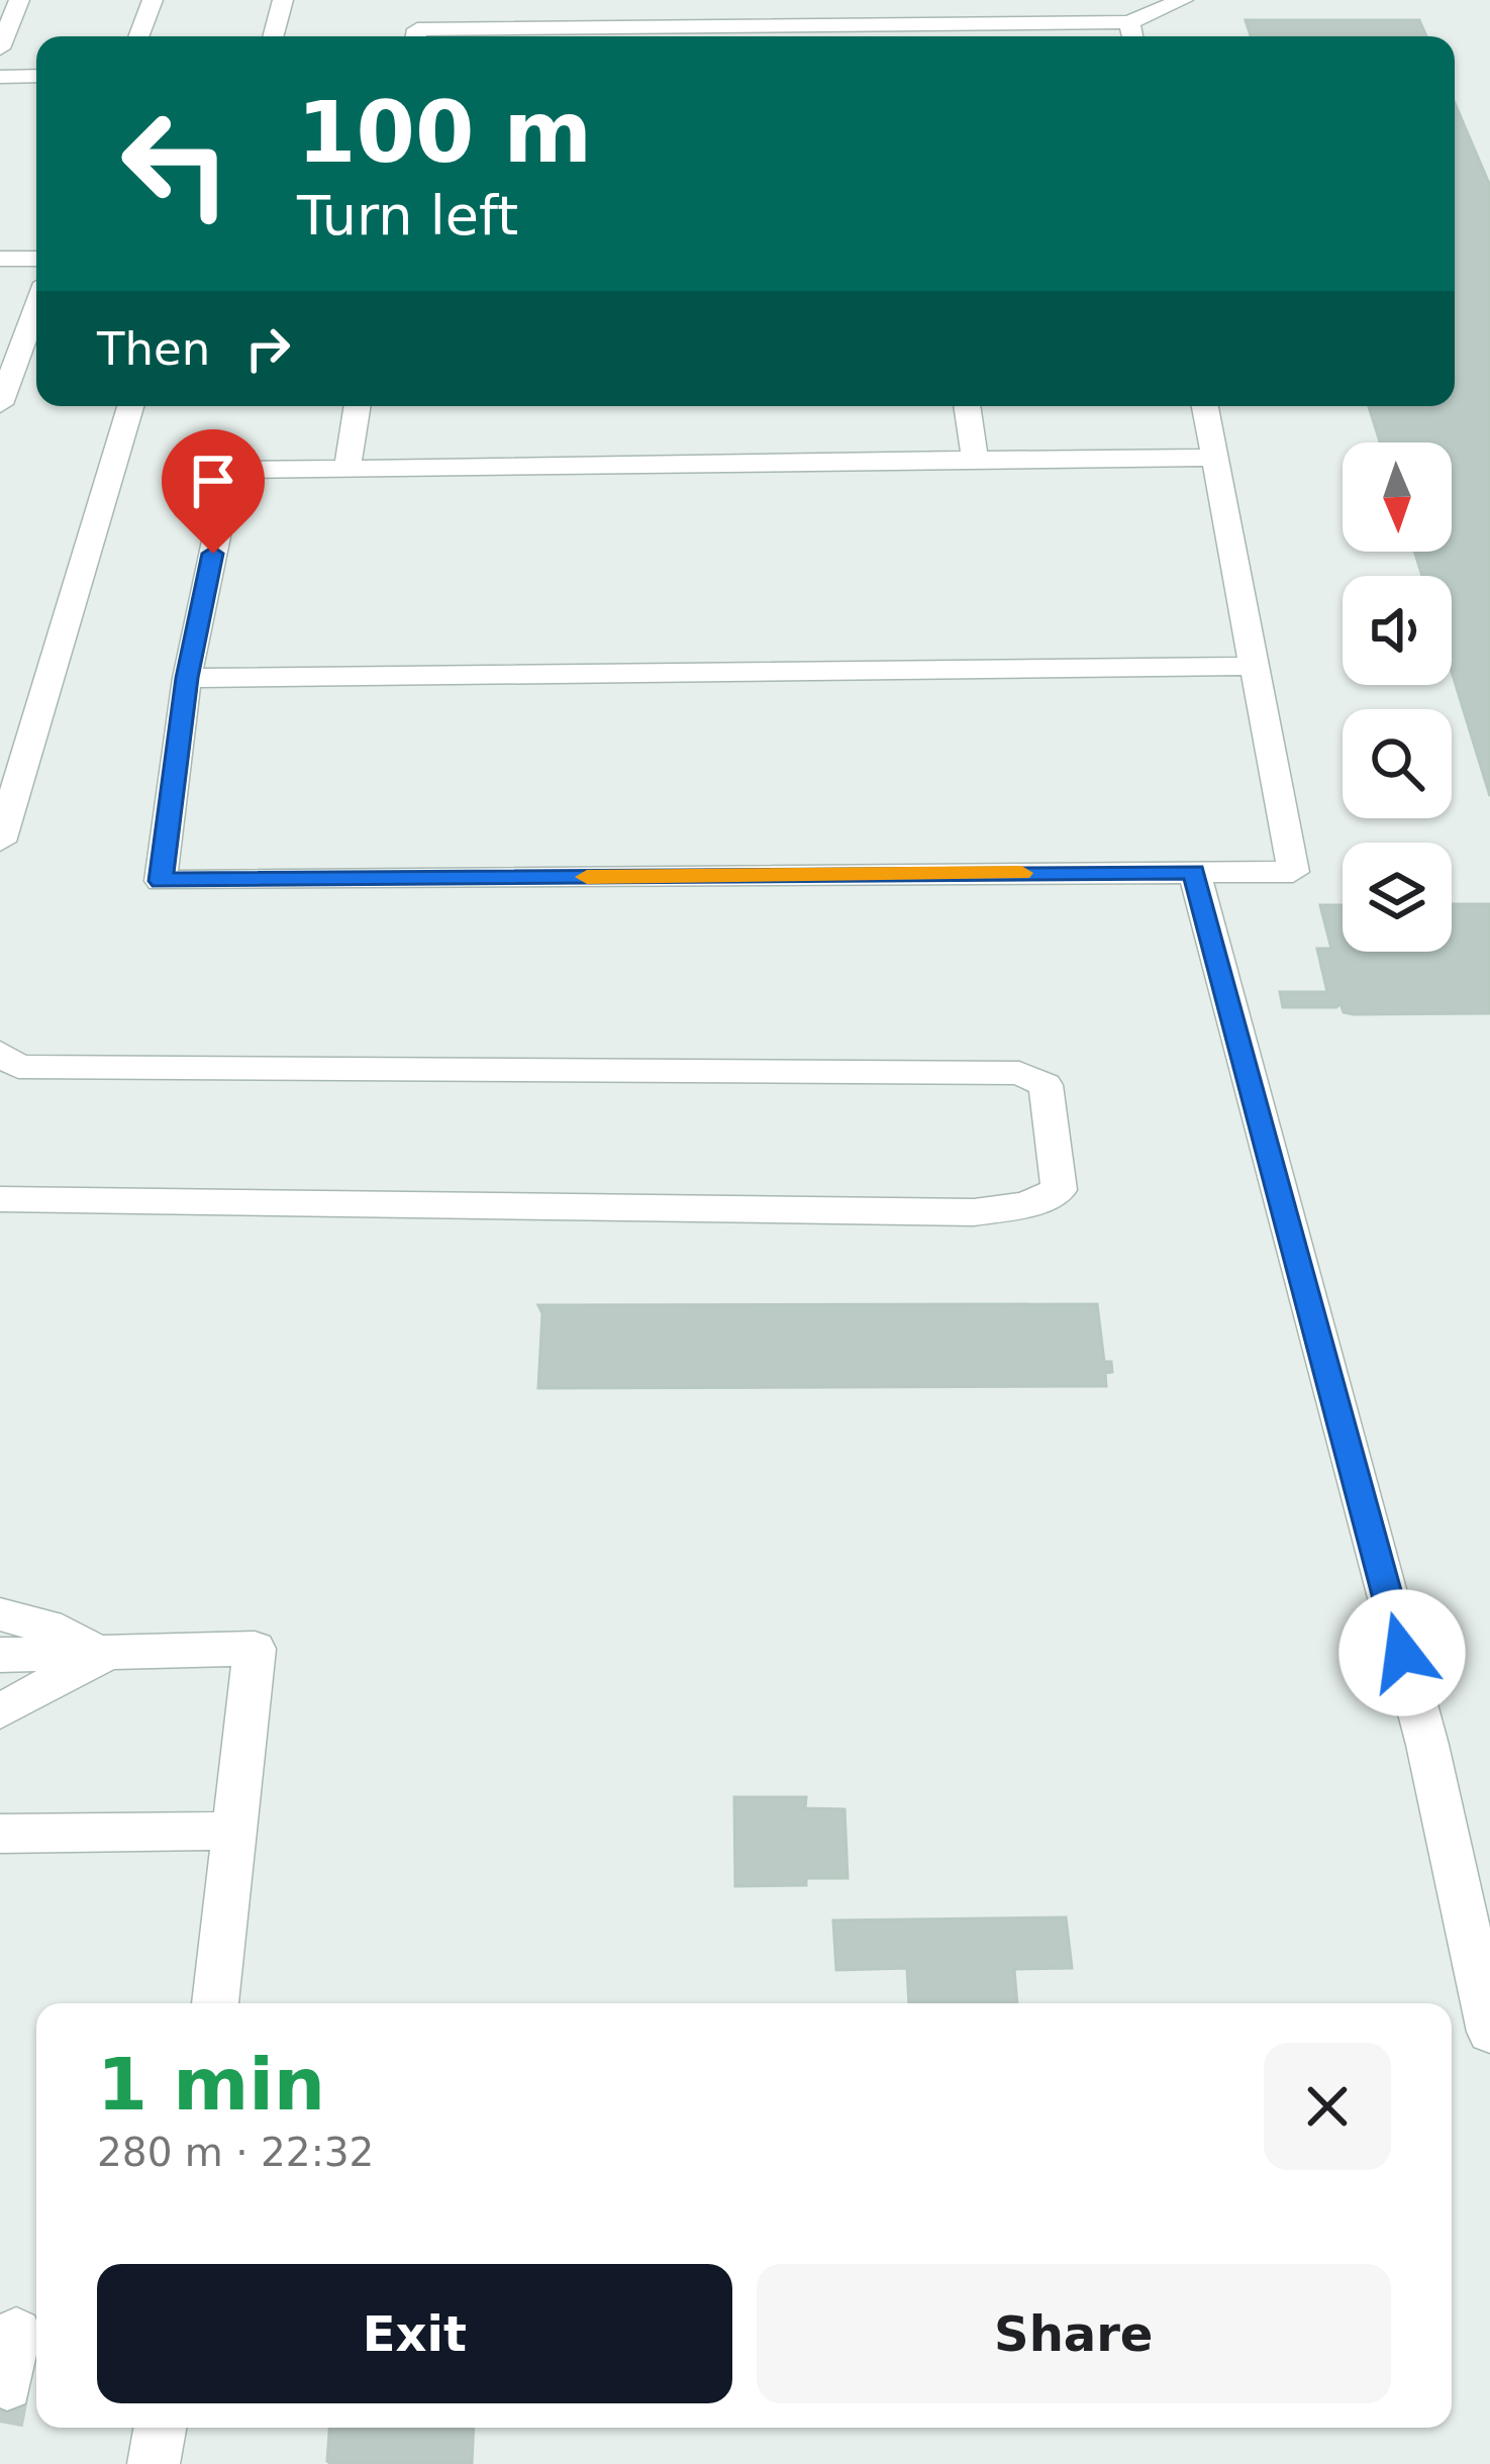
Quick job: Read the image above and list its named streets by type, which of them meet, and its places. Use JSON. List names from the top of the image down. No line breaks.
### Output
{"north":"bottom","page":{"turn":["100 m","Turn left"],"then":"Then","heading":["1 min","280 m · 22:32"],"buttons":["Exit","Share"]}}
